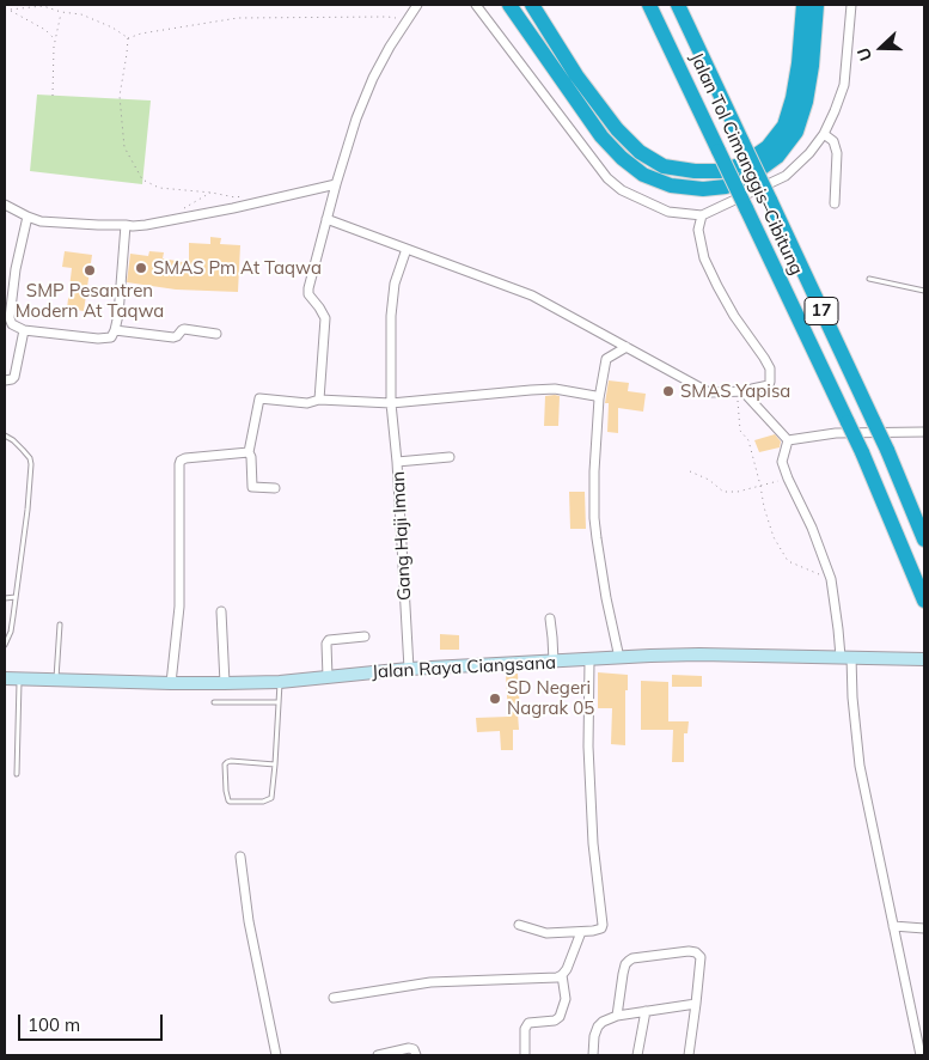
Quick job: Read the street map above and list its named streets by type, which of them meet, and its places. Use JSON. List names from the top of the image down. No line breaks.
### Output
{"streets":{"highway":["Jalan Tol Cimanggis–Cibitung","17"],"main road":["Jalan Raya Ciangsana"],"street":["Gang Haji Iman"]},"crossings":[["Gang Haji Iman","Jalan Raya Ciangsana"]],"places":["SMAS Pm At Taqwa","SMP Pesantren Modern At Taqwa","SMAS Yapisa","SD Negeri Nagrak 05"],"scale_bar":"100 m","north":"left"}
